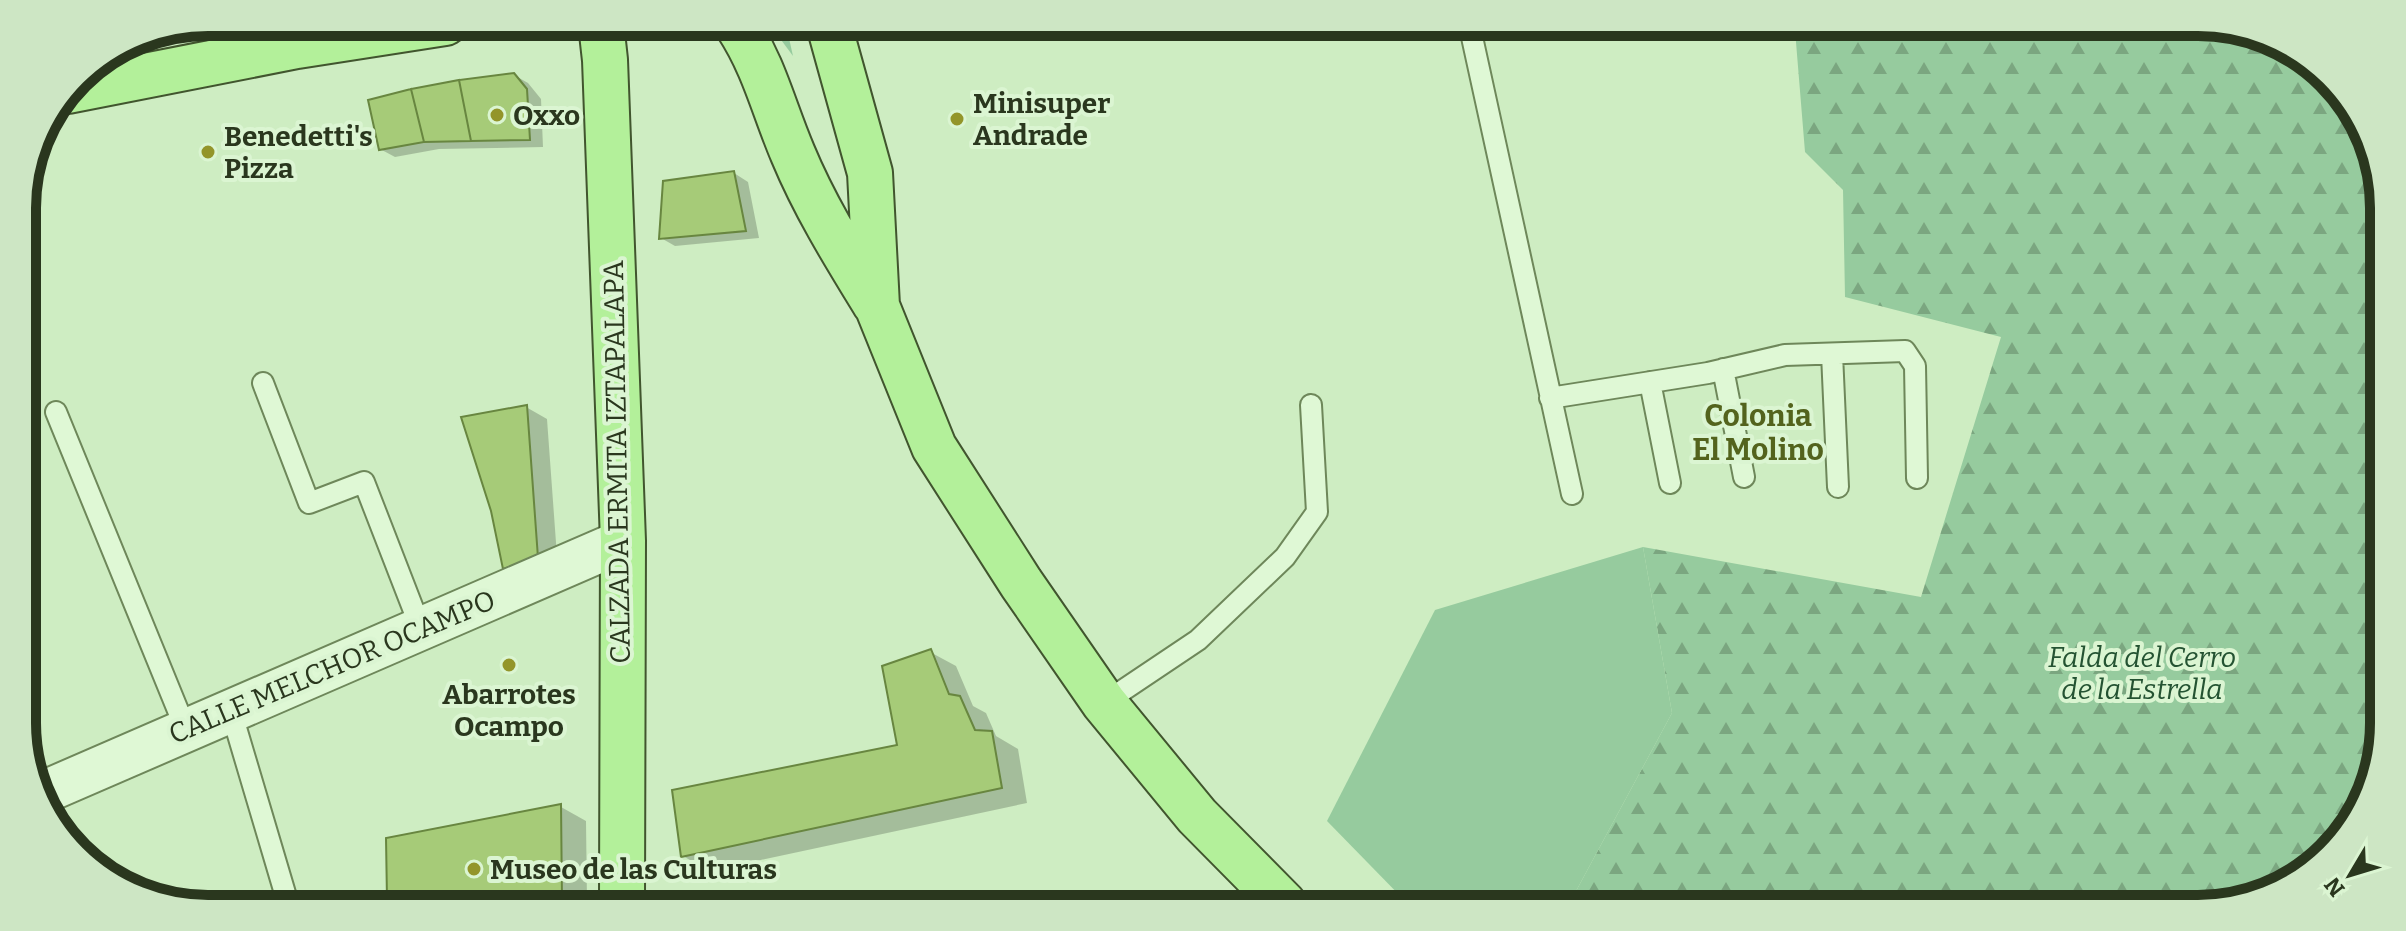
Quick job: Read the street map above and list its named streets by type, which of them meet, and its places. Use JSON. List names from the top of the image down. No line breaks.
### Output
{"streets":{"main road":["CALZADA ERMITA IZTAPALAPA"],"street":["CALLE MELCHOR OCAMPO"]},"crossings":[["CALZADA ERMITA IZTAPALAPA","CALLE MELCHOR OCAMPO"]],"districts":["Colonia El Molino"],"parks":["Falda del Cerro de la Estrella"],"places":["Oxxo","Minisuper Andrade","Benedetti's Pizza","Abarrotes Ocampo","Museo de las Culturas"],"north":"bottom left"}
